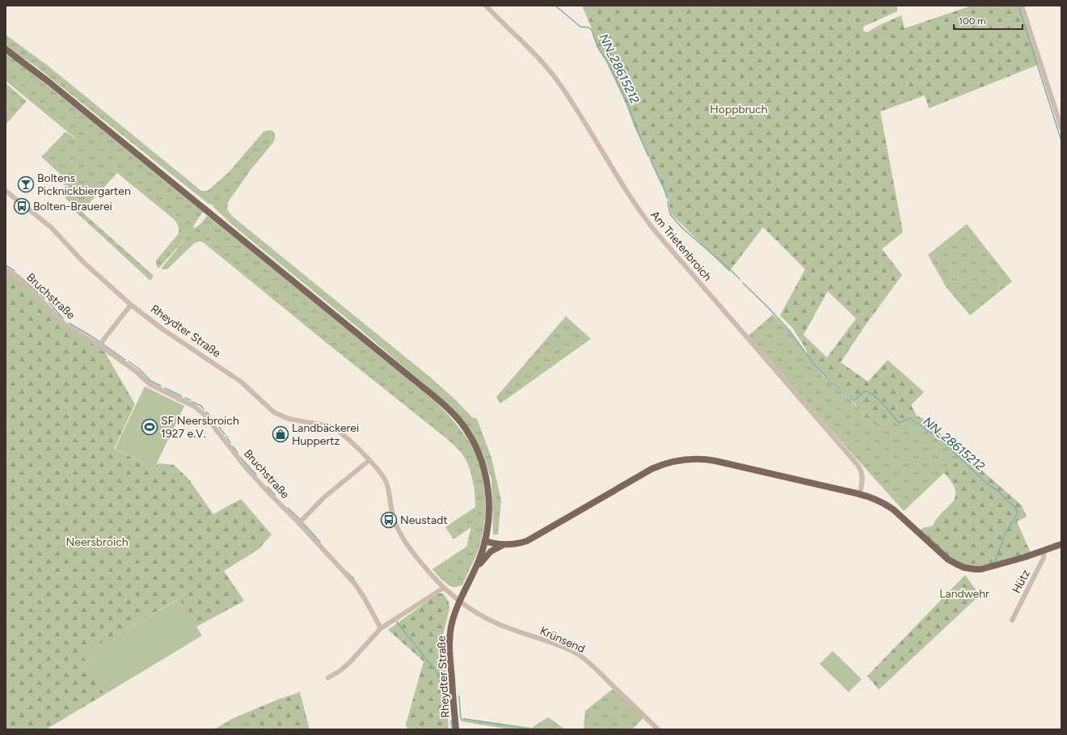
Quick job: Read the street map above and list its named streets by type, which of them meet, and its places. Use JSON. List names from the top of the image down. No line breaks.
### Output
{"streets":{"main road":["Rheydter Straße"],"street":["Am Trietenbroich","Bruchstraße","Hütz","Krünsend"]},"crossings":[["Rheydter Straße","Krünsend"]],"water":["NN_28615212"],"parks":["Hoppbruch","Neersbroich","Landwehr"],"places":{"bar":["Boltens Picknickbiergarten"],"bus stop":["Bolten-Brauerei","Neustadt"],"sports":["SF Neersbroich 1927 e.V."],"shop":["Landbäckerei Huppertz"]},"scale_bar":"100 m"}
